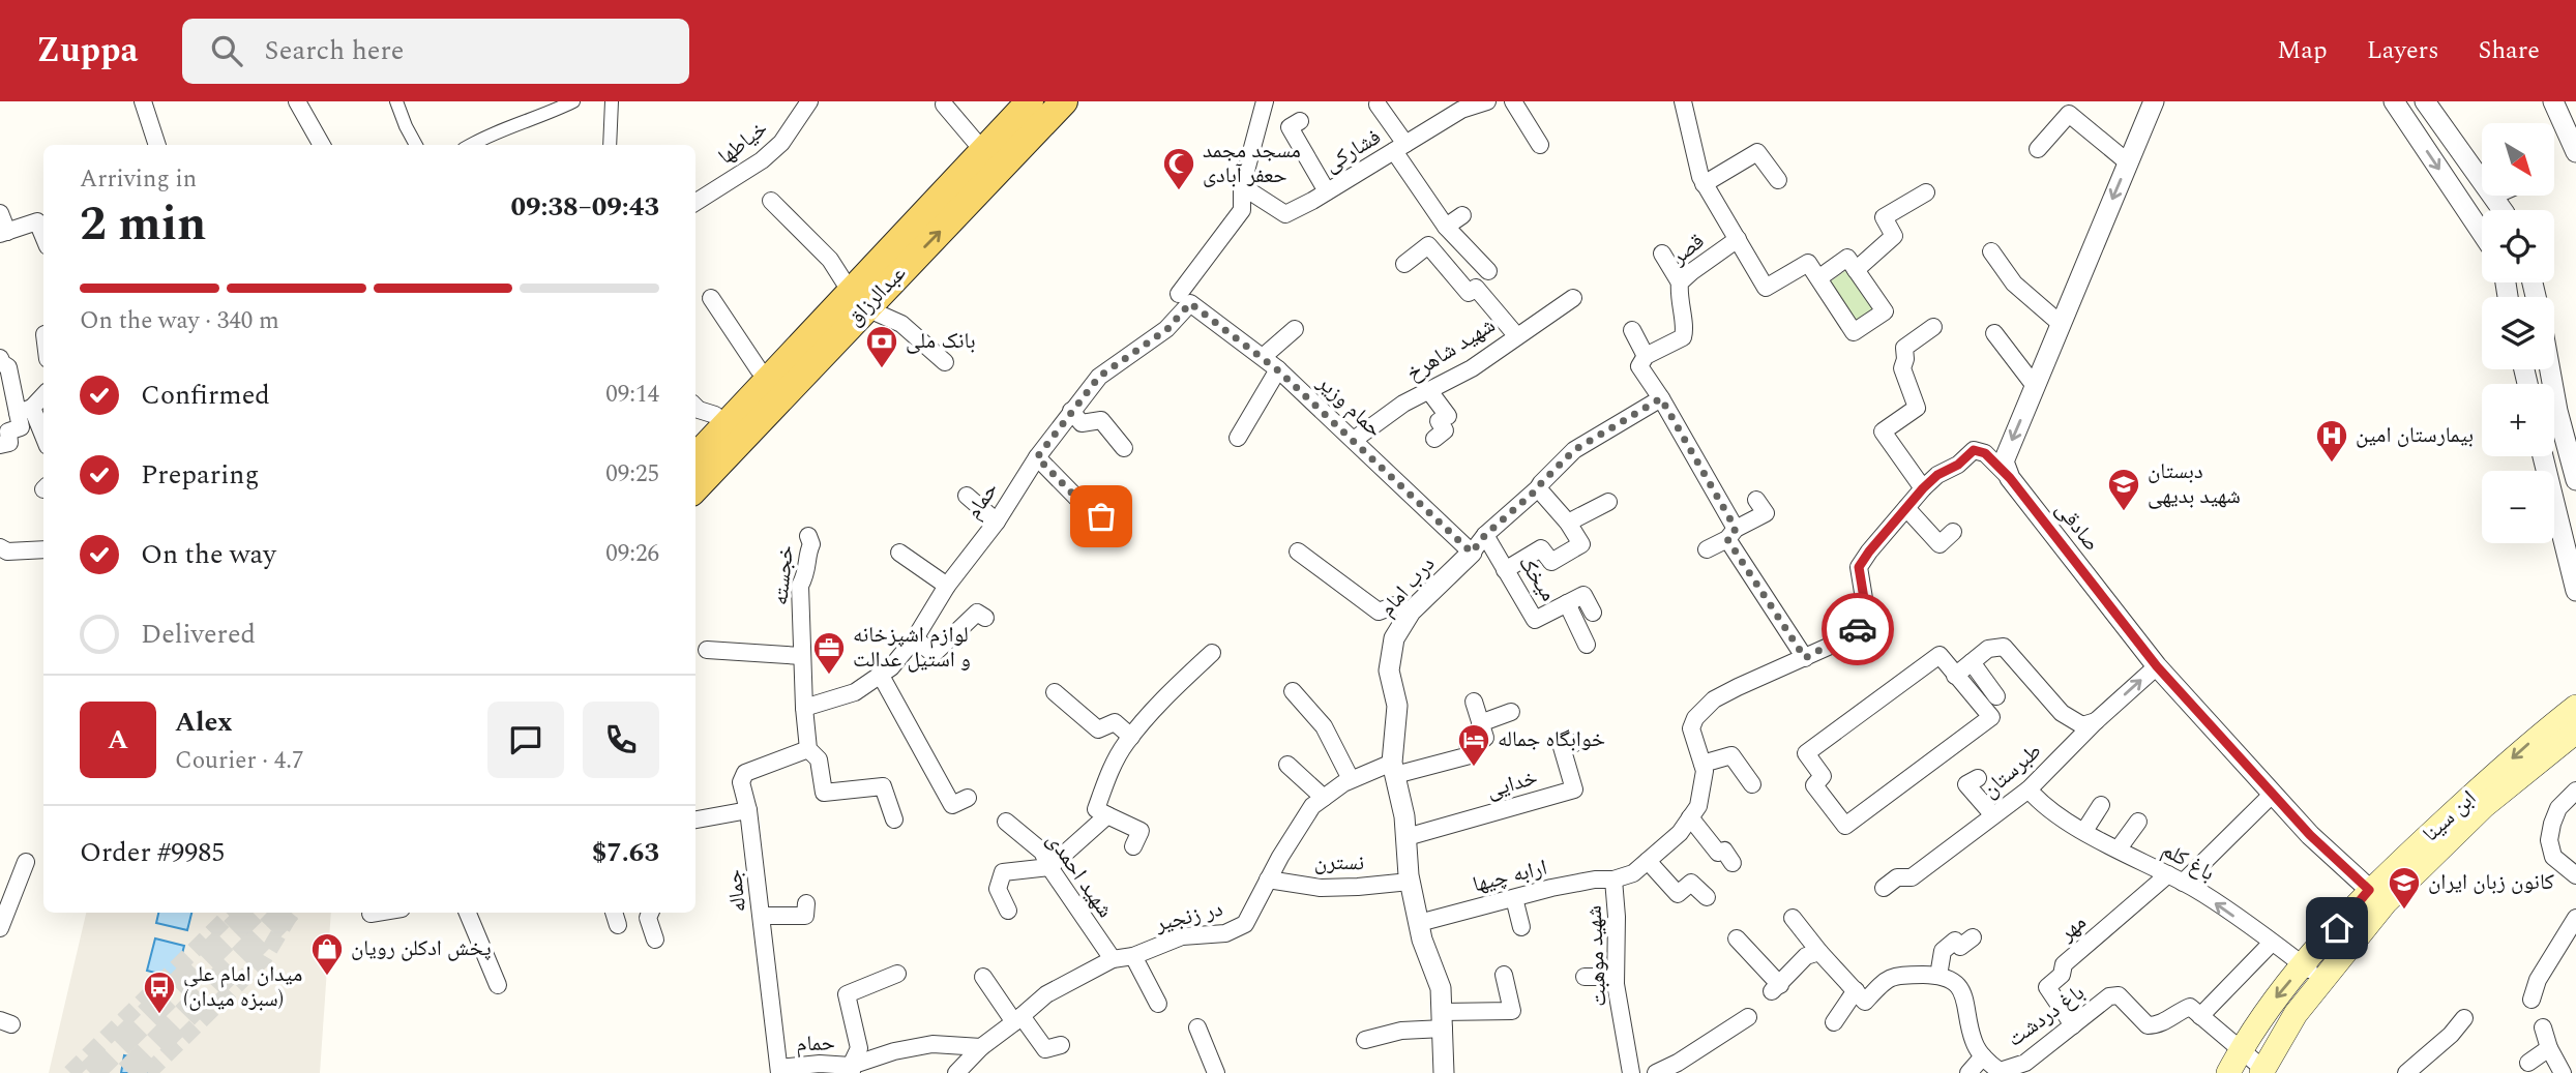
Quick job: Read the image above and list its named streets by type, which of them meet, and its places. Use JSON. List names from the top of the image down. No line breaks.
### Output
{"streets":{"main road":["عبدالرزاق","ابن سینا"],"street":["خیاطها","فشارکی","قصر","شهید شاهرخ","حمام وزیر","حمام","صادقی","خجسته","میخک","درب امام","طبرستان","خدایی","باغ کلم","نسترن","شهید احمدی","ارابه چیها","جماله","در زنجیر","مهر","شهید موهبت","باغ دردشت"]},"crossings":[["فشارکی","حمام"],["شهید شاهرخ","حمام وزیر"],["حمام وزیر","حمام"],["حمام وزیر","درب امام"],["حمام","خجسته"],["حمام","جماله"],["حمام","در زنجیر"],["صادقی","طبرستان"],["صادقی","ابن سینا"],["خجسته","جماله"],["میخک","درب امام"],["درب امام","خدایی"],["درب امام","نسترن"],["درب امام","ارابه چیها"],["درب امام","در زنجیر"],["طبرستان","باغ کلم"],["ابن سینا","باغ کلم"],["باغ کلم","مهر"],["نسترن","در زنجیر"],["شهید احمدی","در زنجیر"],["ارابه چیها","شهید موهبت"],["مهر","باغ دردشت"]],"places":{"mosque":["مسجد مجمد حعفر آبادی"],"bank":["بانک ملی"],"hospital":["بیمارستان امین"],"school or university":["دبستان شهید بدیهی","کانون زبان ایران"],"office":["لوازم اشپزخانه و استیل عدالت"],"hotel":["خوابگاه جماله"],"shop":["پخش ادکلن رویان"],"bus stop":["میدان امام علی (سبزه میدان)"]},"north":"bottom right","page":{"header":"Zuppa","search":"Search here","nav":["Map","Layers","Share"],"map_buttons":["+","−"],"heading":["2 min","Arriving in","09:38–09:43"],"panel":["Alex","Courier · 4.7","Order #9985","$7.63"],"bar":"On the way · 340 m","list":[["Confirmed","09:14"],["Preparing","09:25"],["On the way","09:26"],"Delivered"],"round":"A"}}
